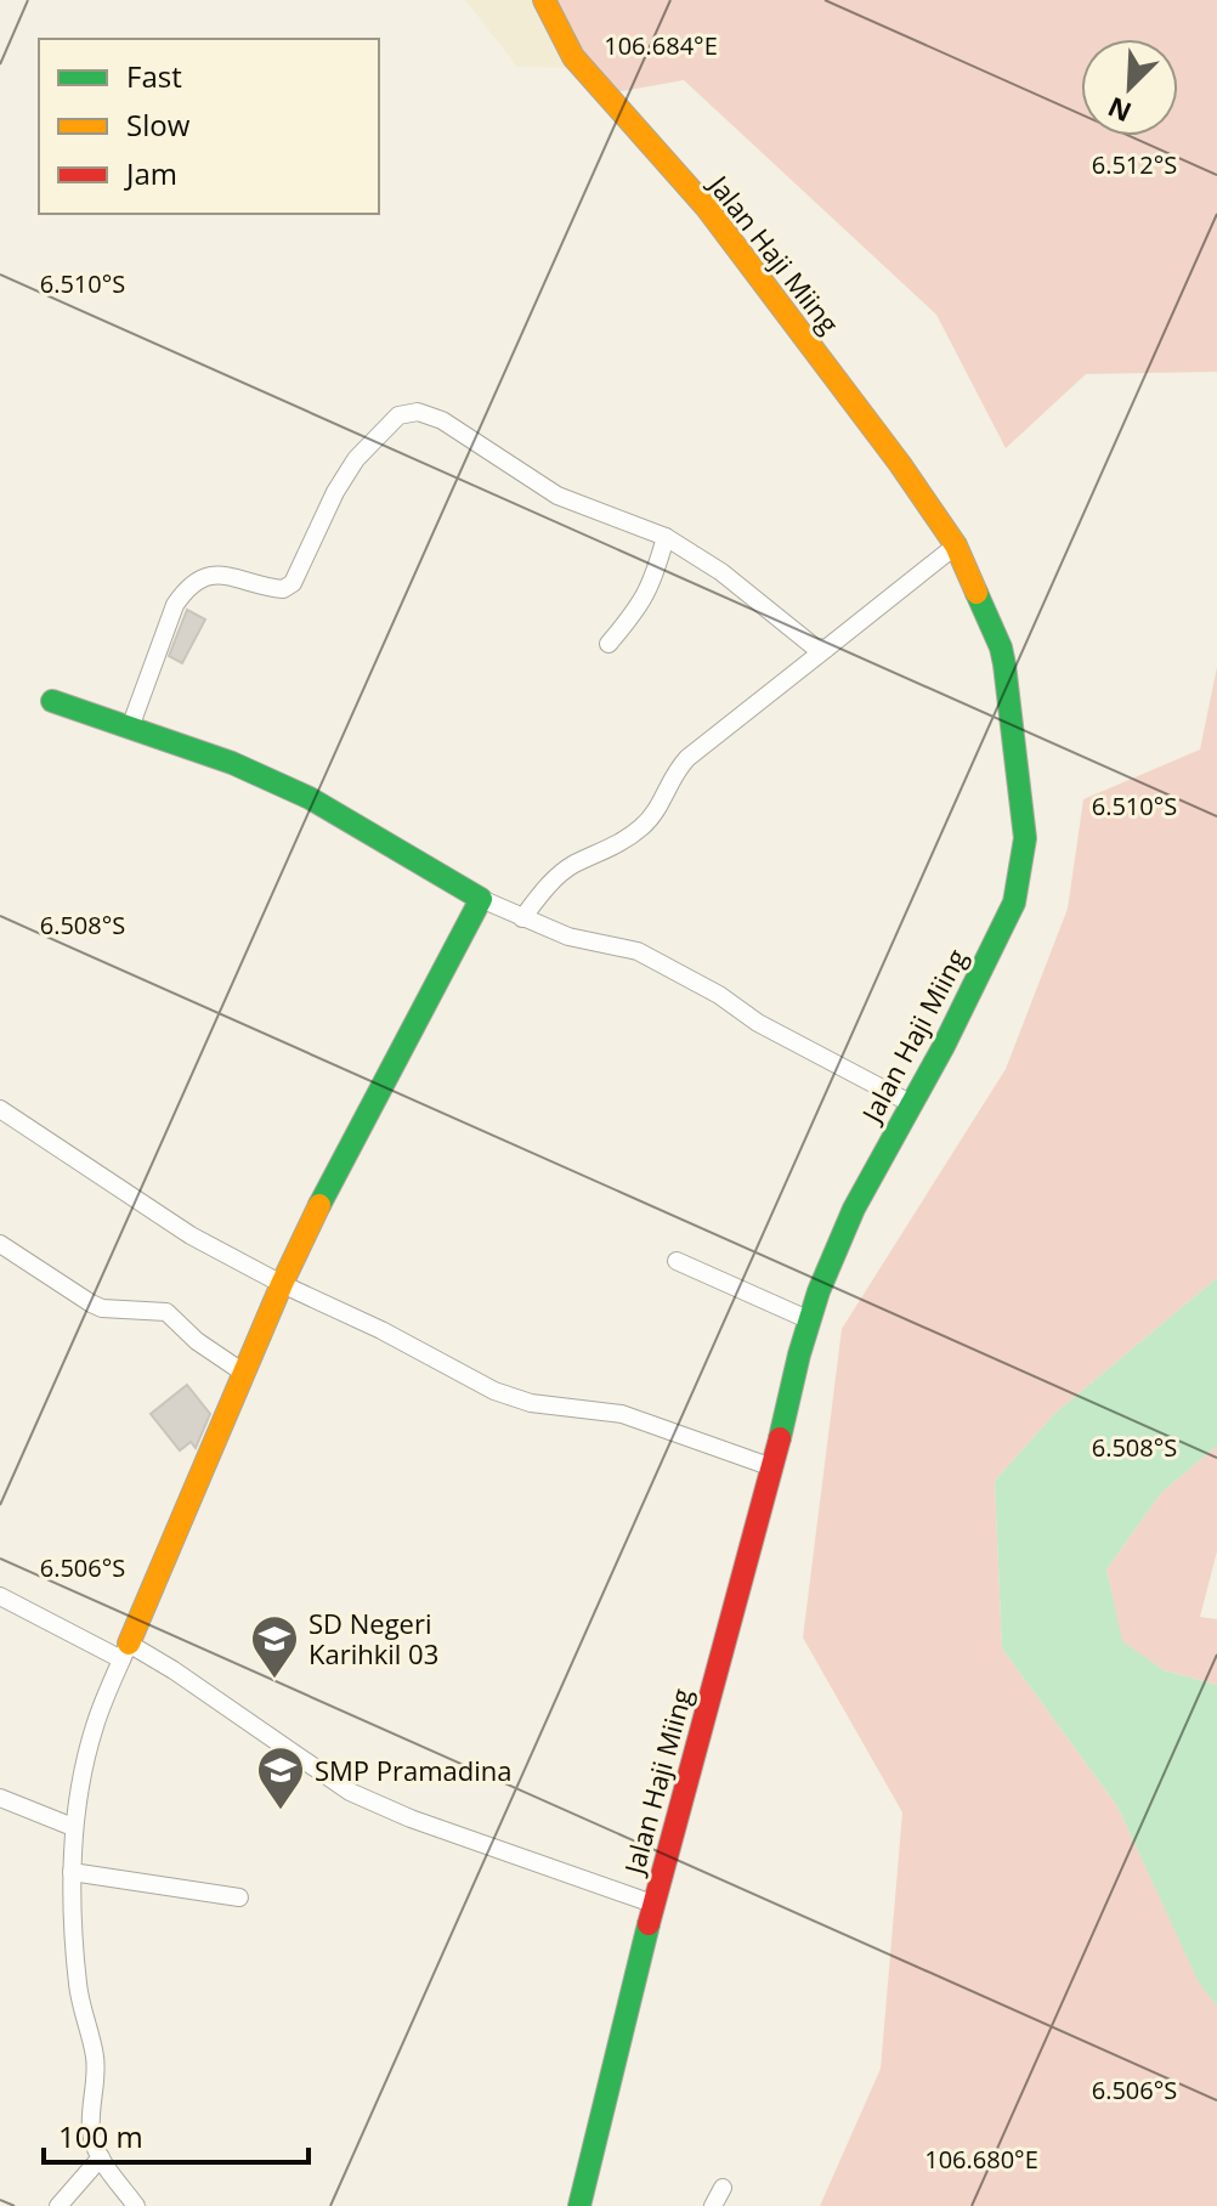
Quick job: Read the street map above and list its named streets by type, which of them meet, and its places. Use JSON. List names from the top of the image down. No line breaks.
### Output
{"streets":{"main road":["Jalan Haji Miing"]},"places":{"school or university":["SD Negeri Karihkil 03","SMP Pramadina"]},"legend":["Fast","Slow","Jam"],"scale_bar":"100 m","north":"bottom left","coordinates":["106.684°E","6.512°S","6.510°S","6.508°S","6.506°S","106.680°E"]}
